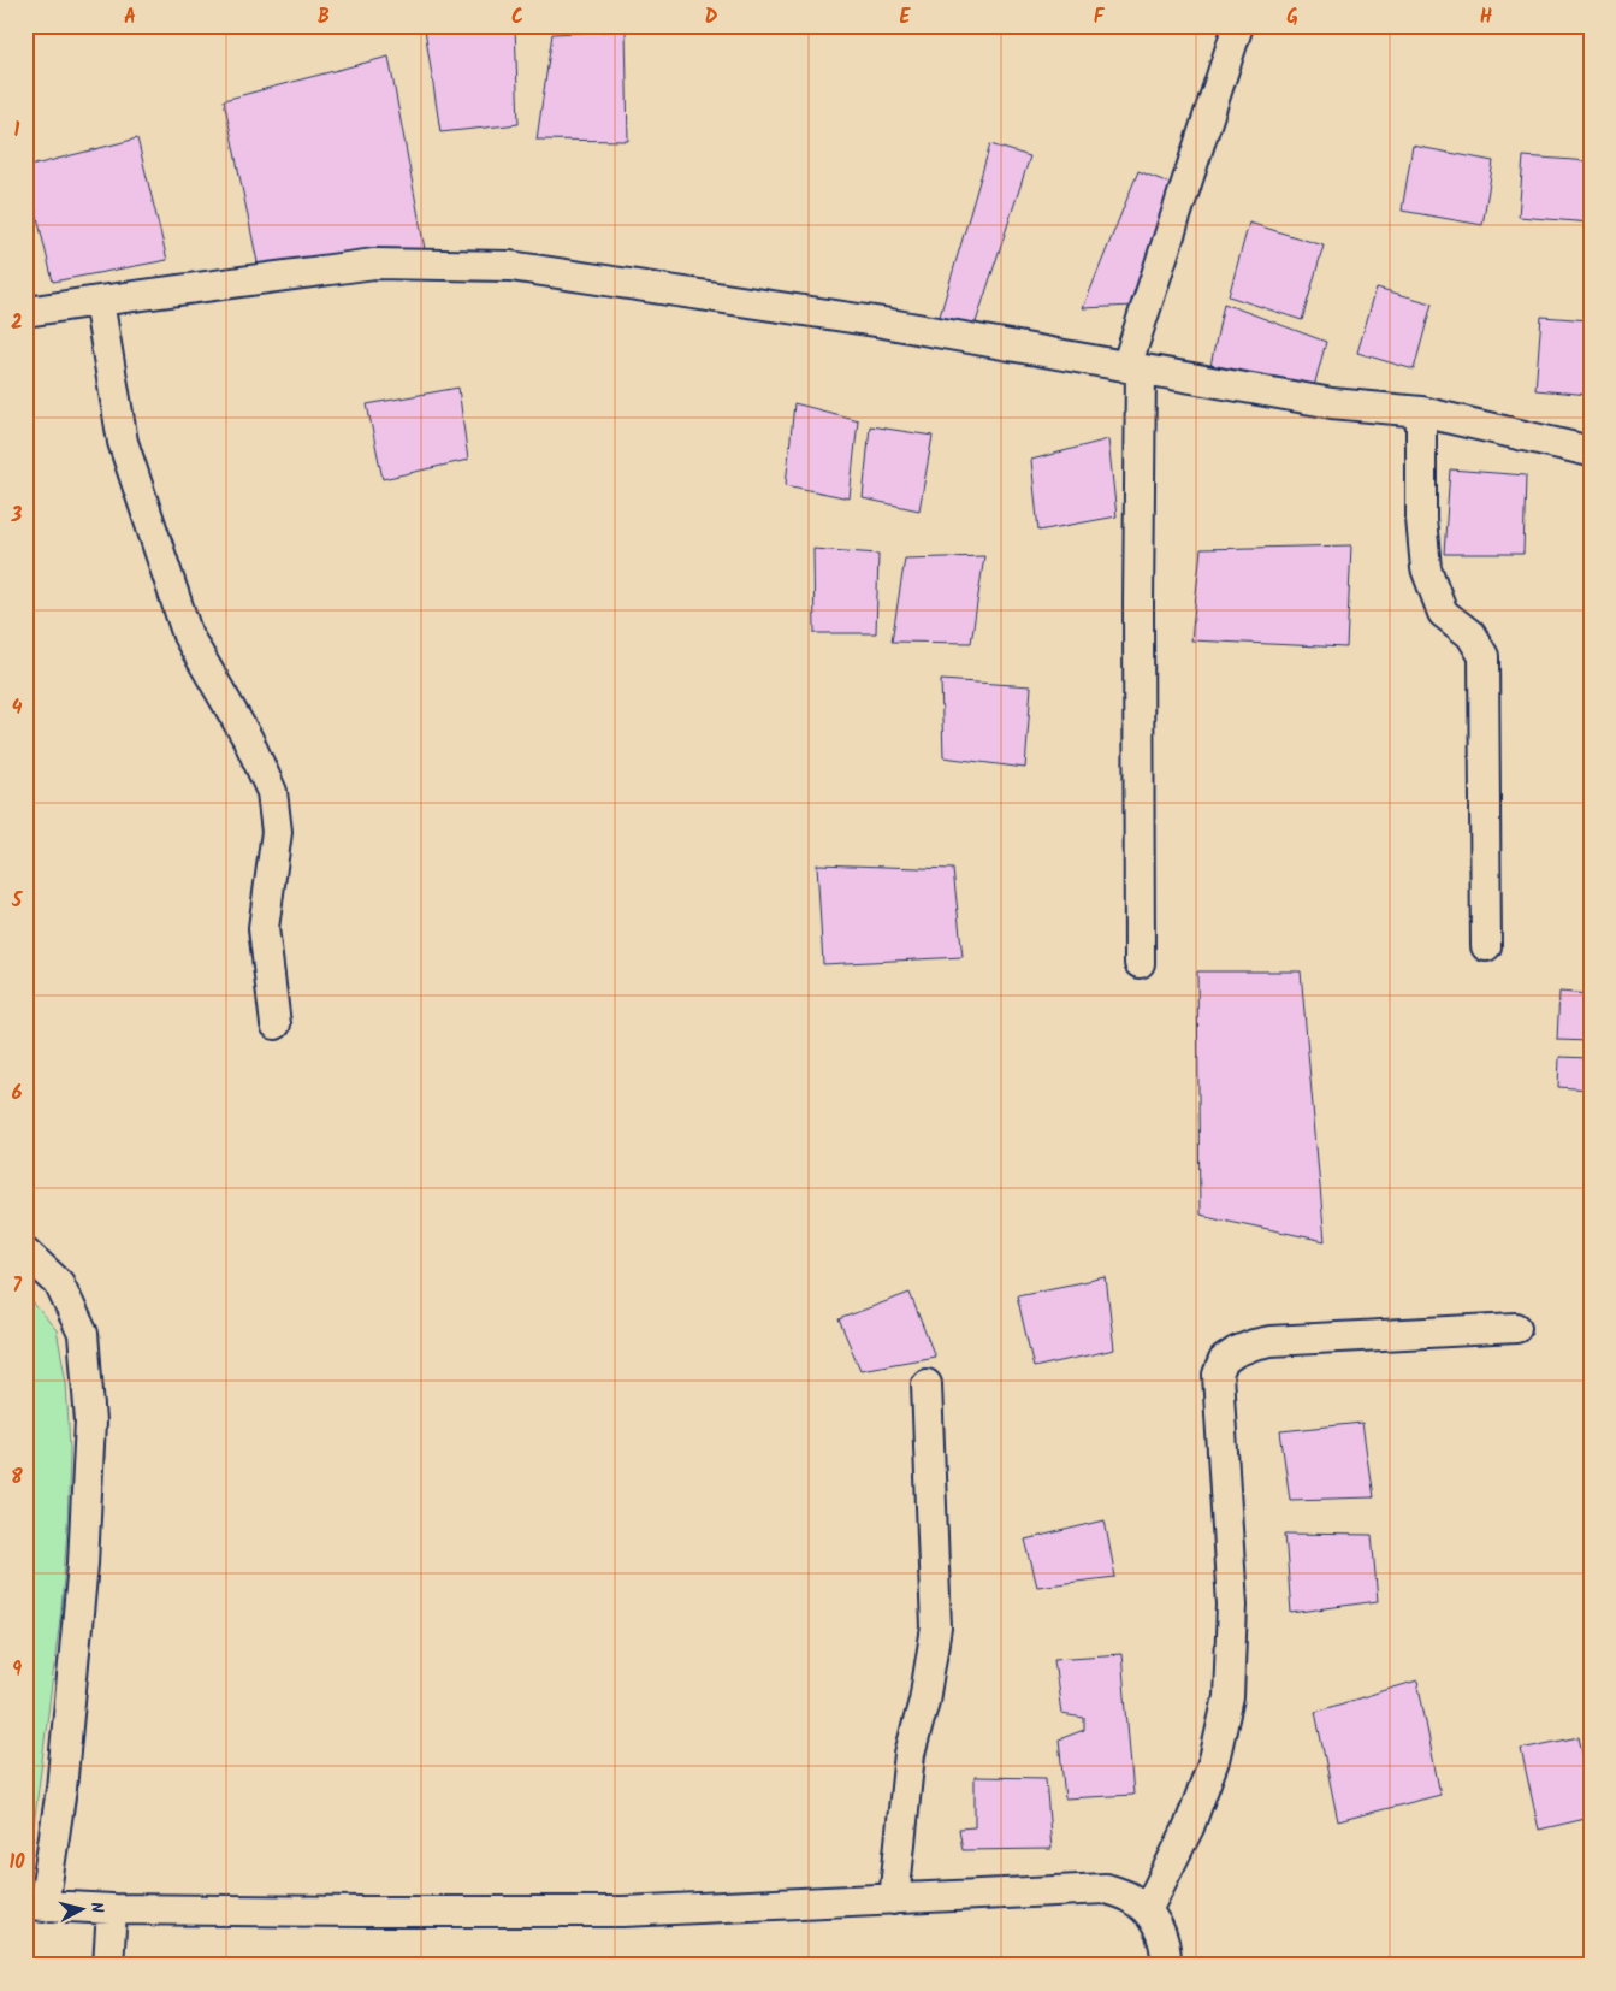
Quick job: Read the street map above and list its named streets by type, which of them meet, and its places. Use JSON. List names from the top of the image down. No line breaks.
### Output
{"north":"right","grid":{"columns":["A","B","C","D","E","F","G","H"],"rows":["1","2","3","4","5","6","7","8","9","10"]}}
